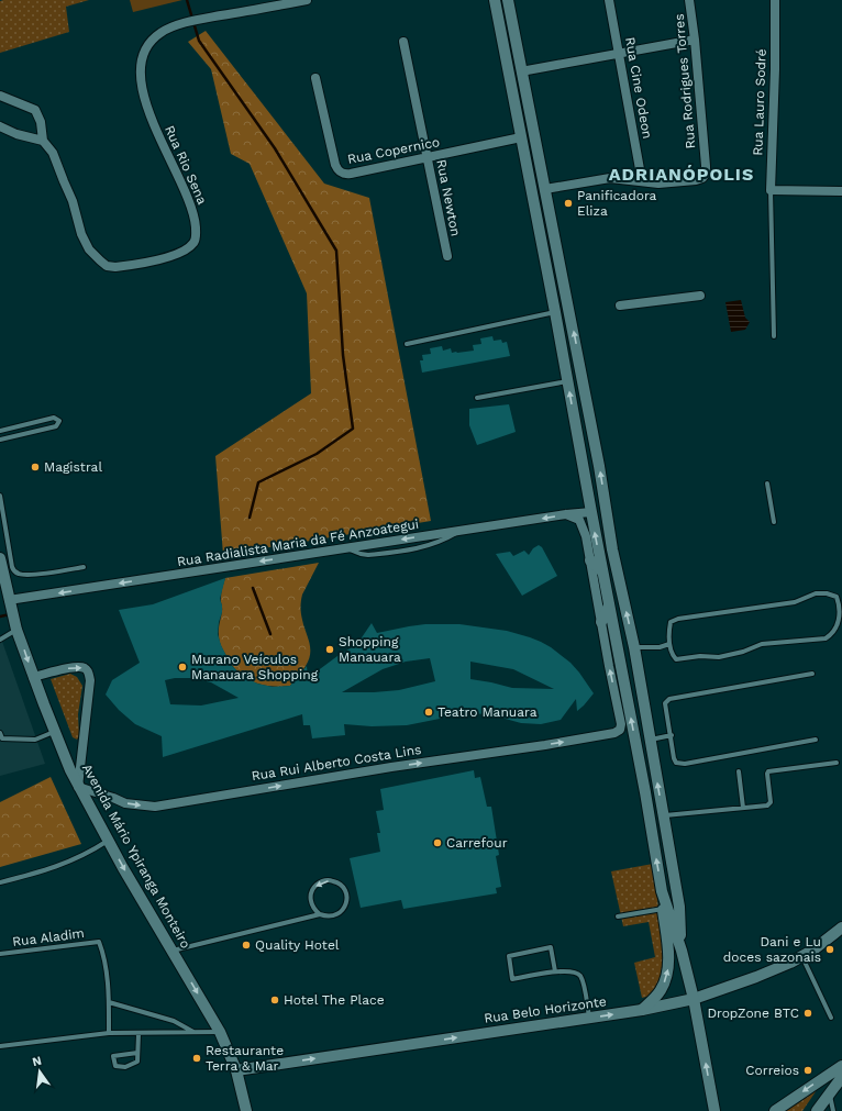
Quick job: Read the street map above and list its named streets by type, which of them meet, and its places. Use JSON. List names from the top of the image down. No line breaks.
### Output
{"streets":{"main road":["Avenida Mário Ypiranga Monteiro","Rua Belo Horizonte"],"street":["Rua Rodrigues Torres","Rua Cine Odeon","Rua Lauro Sodré","Rua Copernico","Rua Rio Sena","Rua Newton","Rua Radialista Maria da Fé Anzoategui","Rua Rui Alberto Costa Lins"],"lane":["Rua Aladim"]},"crossings":[["Rua Rodrigues Torres","Rua Cine Odeon"],["Rua Copernico","Rua Newton"],["Rua Radialista Maria da Fé Anzoategui","Rua Rui Alberto Costa Lins"],["Rua Radialista Maria da Fé Anzoategui","Avenida Mário Ypiranga Monteiro"],["Rua Rui Alberto Costa Lins","Avenida Mário Ypiranga Monteiro"],["Avenida Mário Ypiranga Monteiro","Rua Belo Horizonte"]],"one_way":["Rua Radialista Maria da Fé Anzoategui","Rua Rui Alberto Costa Lins","Avenida Mário Ypiranga Monteiro","Rua Belo Horizonte"],"districts":["ADRIANÓPOLIS"],"places":["Panificadora Eliza","Magistral","Shopping Manauara","Murano Veículos Manauara Shopping","Teatro Manuara","Carrefour","Quality Hotel","Dani e Lu doces sazonais","Hotel The Place","DropZone BTC","Restaurante Terra & Mar","Correios"],"north":"top"}
